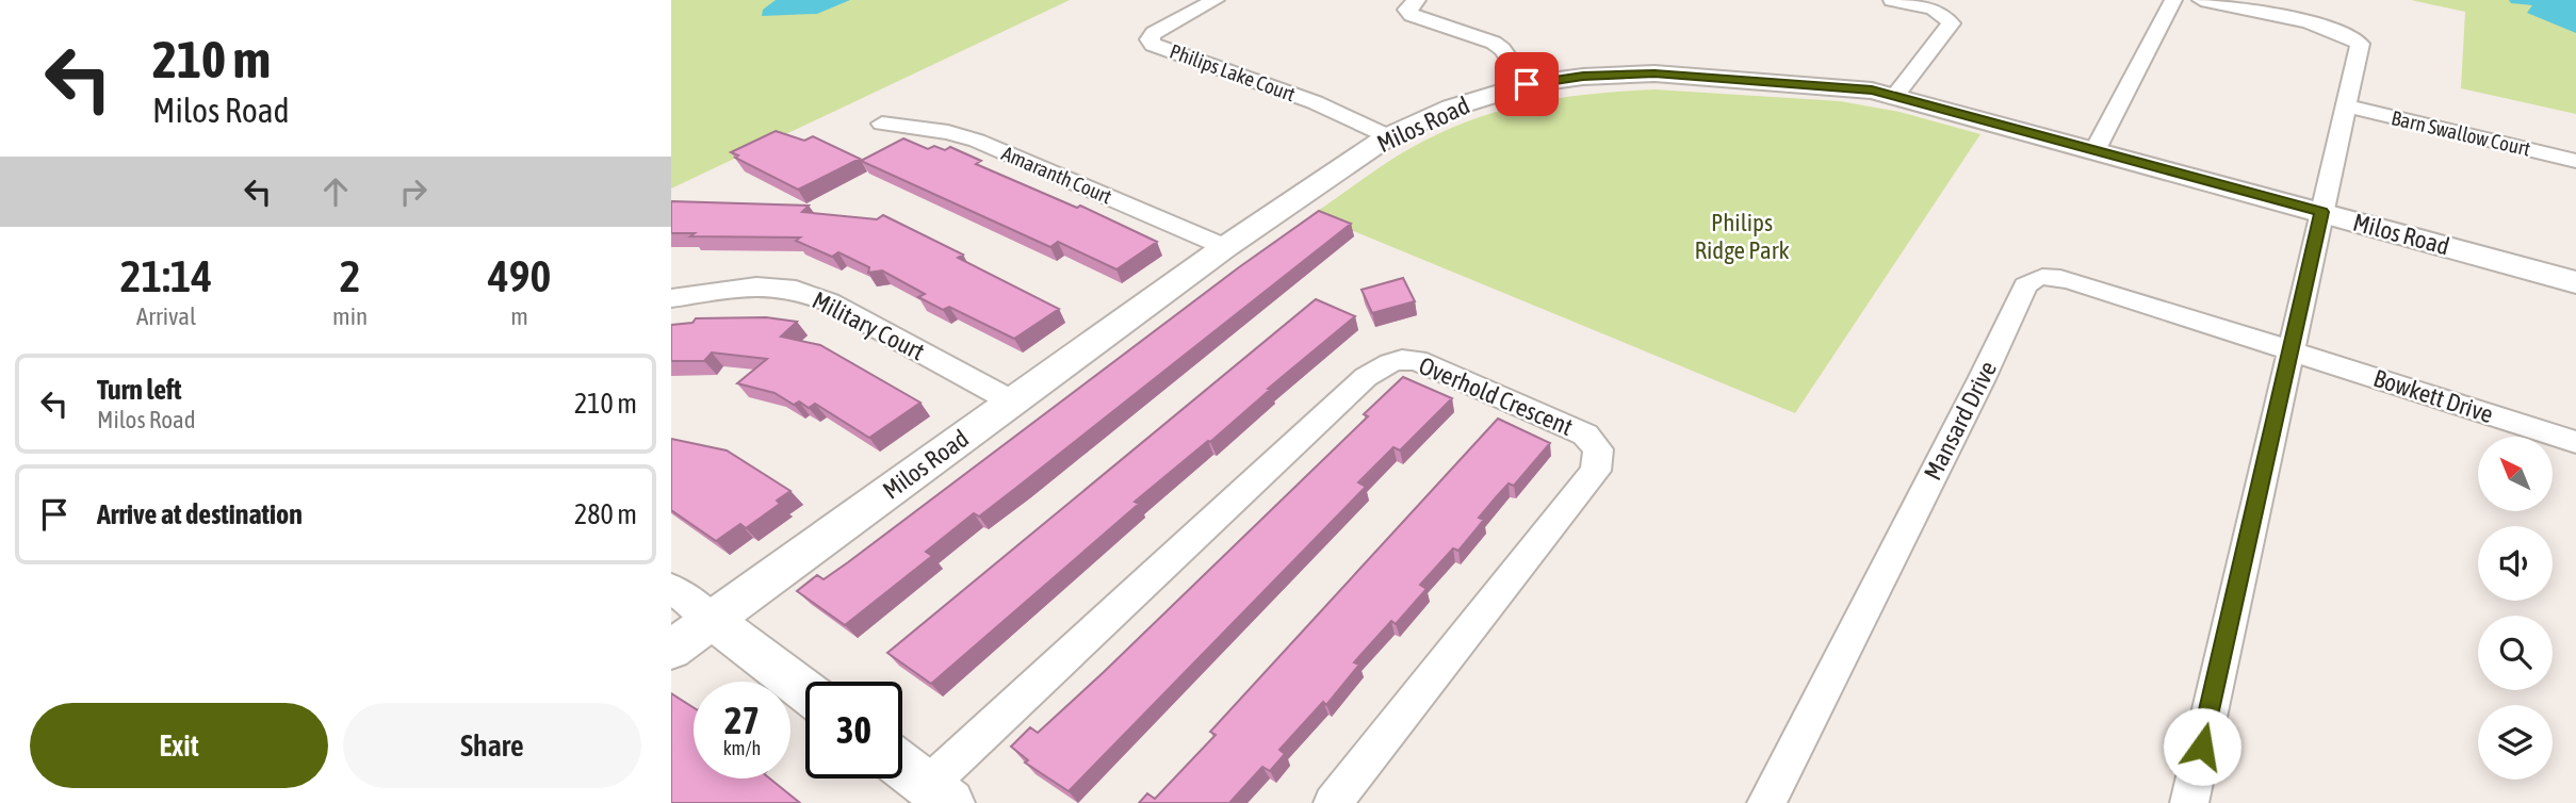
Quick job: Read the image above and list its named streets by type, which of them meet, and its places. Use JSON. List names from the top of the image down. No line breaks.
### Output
{"streets":{"street":["Philips Lake Court","Milos Road","Barn Swallow Court","Amaranth Court","Military Court","Overhold Crescent","Bowkett Drive","Mansard Drive"]},"crossings":[["Philips Lake Court","Milos Road"],["Milos Road","Amaranth Court"],["Milos Road","Military Court"],["Bowkett Drive","Mansard Drive"]],"parks":["Philips Ridge Park"],"north":"top left","page":{"turn":["210 m","Milos Road"],"eta":["21:14","Arrival","2","min","490","m"],"list":[{"name":"Turn left","note":"Milos Road","value":"210 m"},{"name":"Arrive at destination","value":"280 m"}],"speed":"27 km/h","limit":"30","buttons":["Exit","Share"]}}
